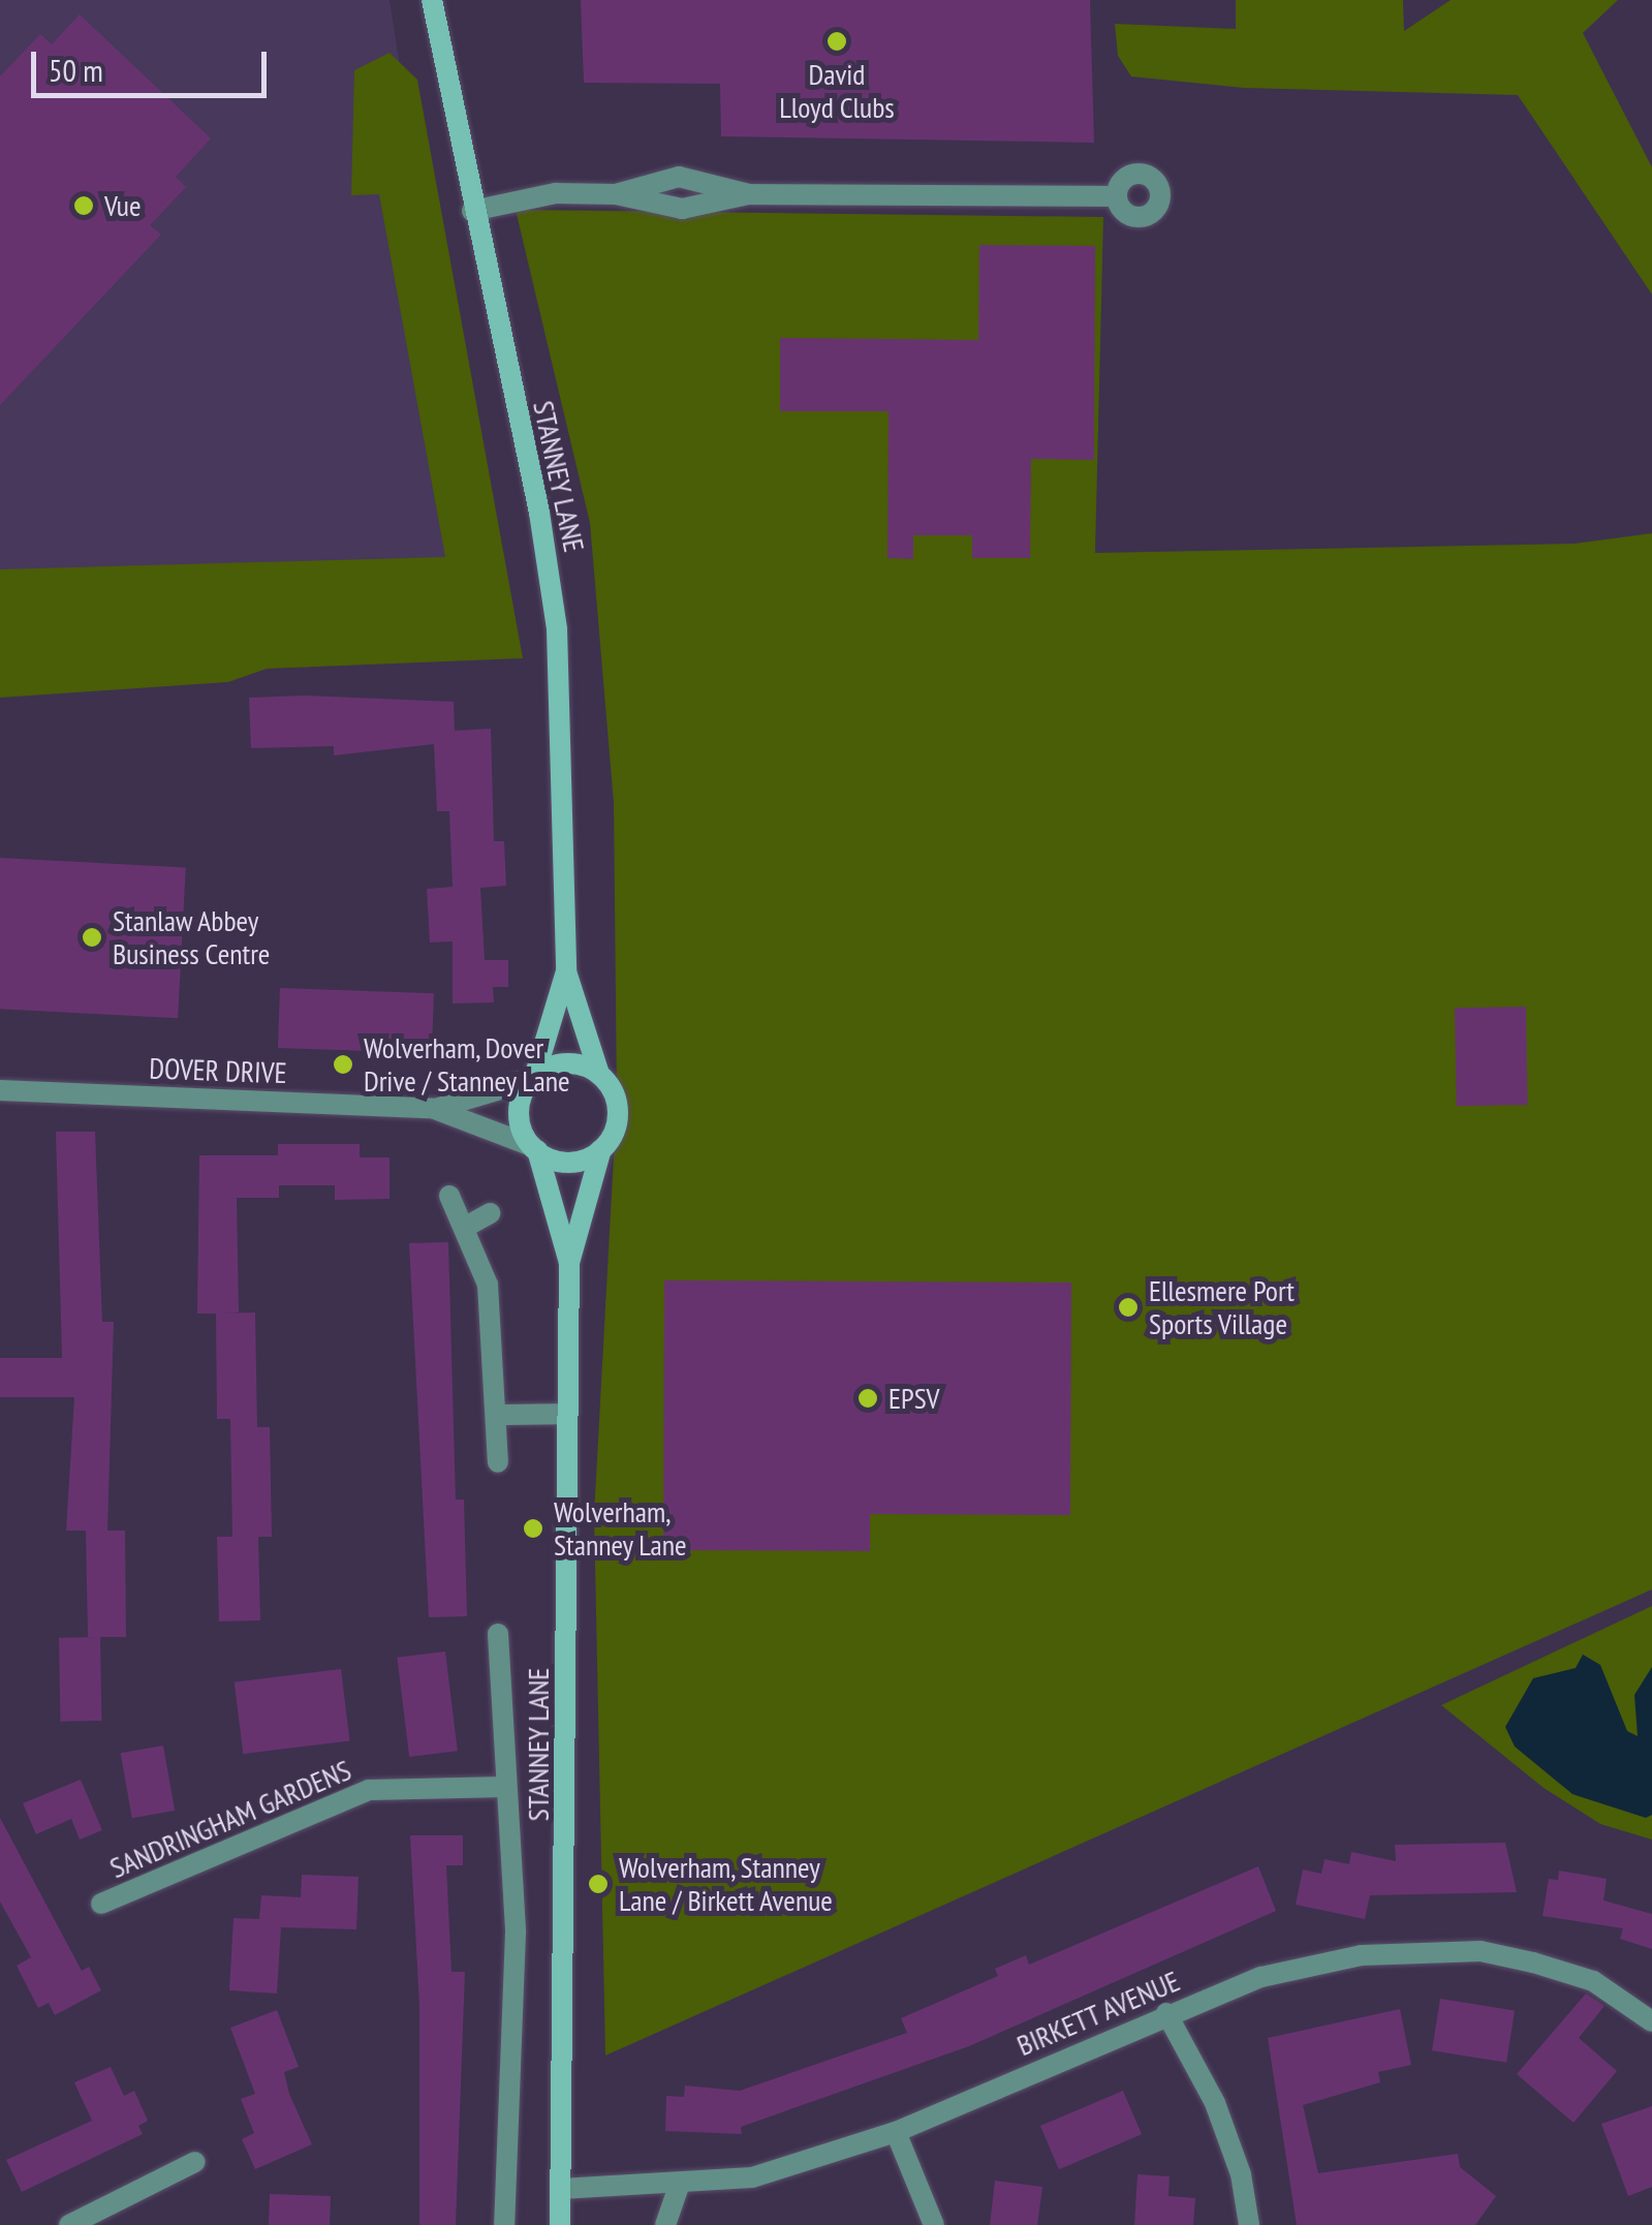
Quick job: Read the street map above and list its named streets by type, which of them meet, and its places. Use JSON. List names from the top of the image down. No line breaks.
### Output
{"streets":{"main road":["STANNEY LANE"],"street":["DOVER DRIVE","SANDRINGHAM GARDENS","BIRKETT AVENUE"]},"crossings":[["STANNEY LANE","DOVER DRIVE"],["STANNEY LANE","BIRKETT AVENUE"]],"places":["David Lloyd Clubs","Vue","Stanlaw Abbey Business Centre","Wolverham, Dover Drive / Stanney Lane","Ellesmere Port Sports Village","EPSV","Wolverham, Stanney Lane","Wolverham, Stanney Lane / Birkett Avenue"],"scale_bar":"50 m"}
